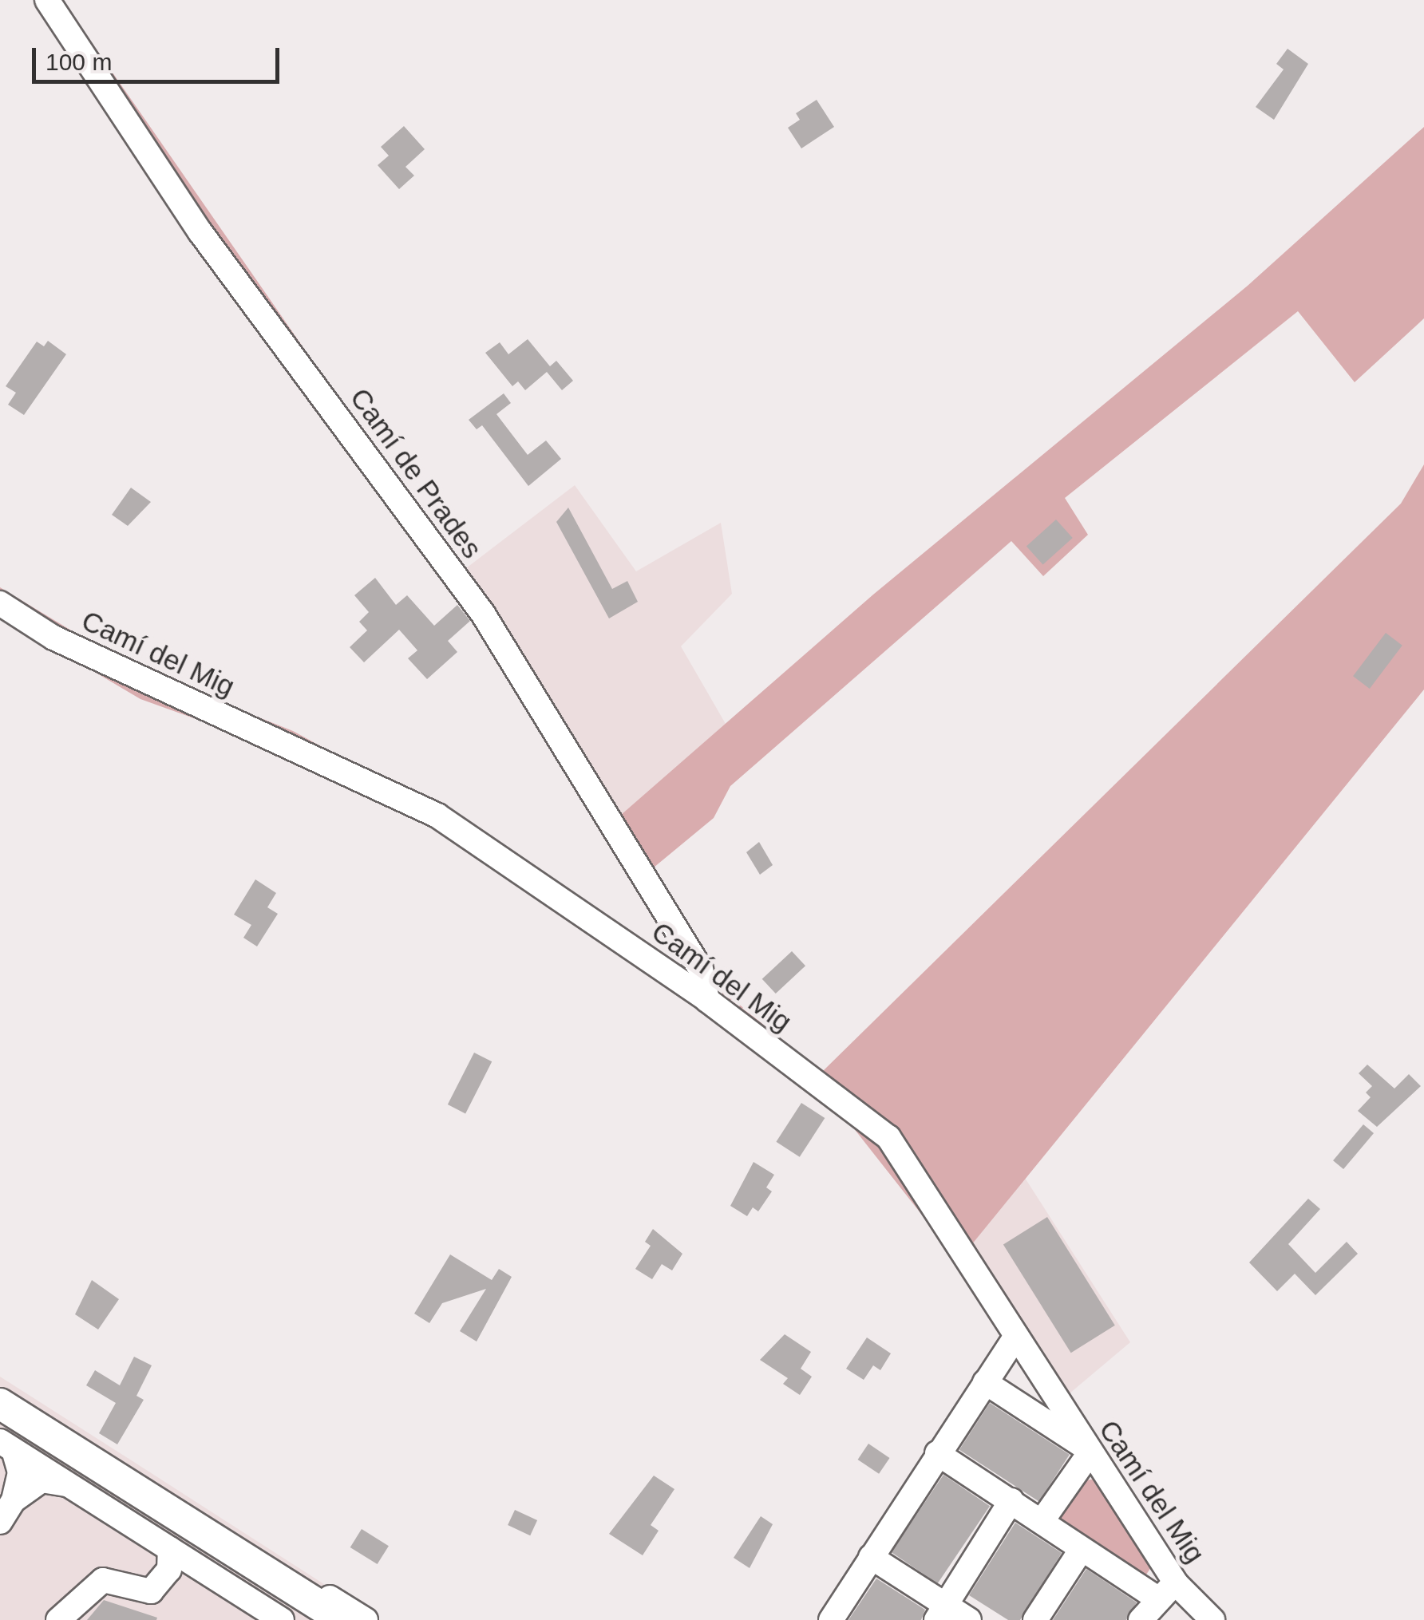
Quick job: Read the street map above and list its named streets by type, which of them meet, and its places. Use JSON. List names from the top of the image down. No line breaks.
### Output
{"streets":{"street":["Camí de Prades","Camí del Mig"]},"crossings":[["Camí de Prades","Camí del Mig"]],"scale_bar":"100 m"}
